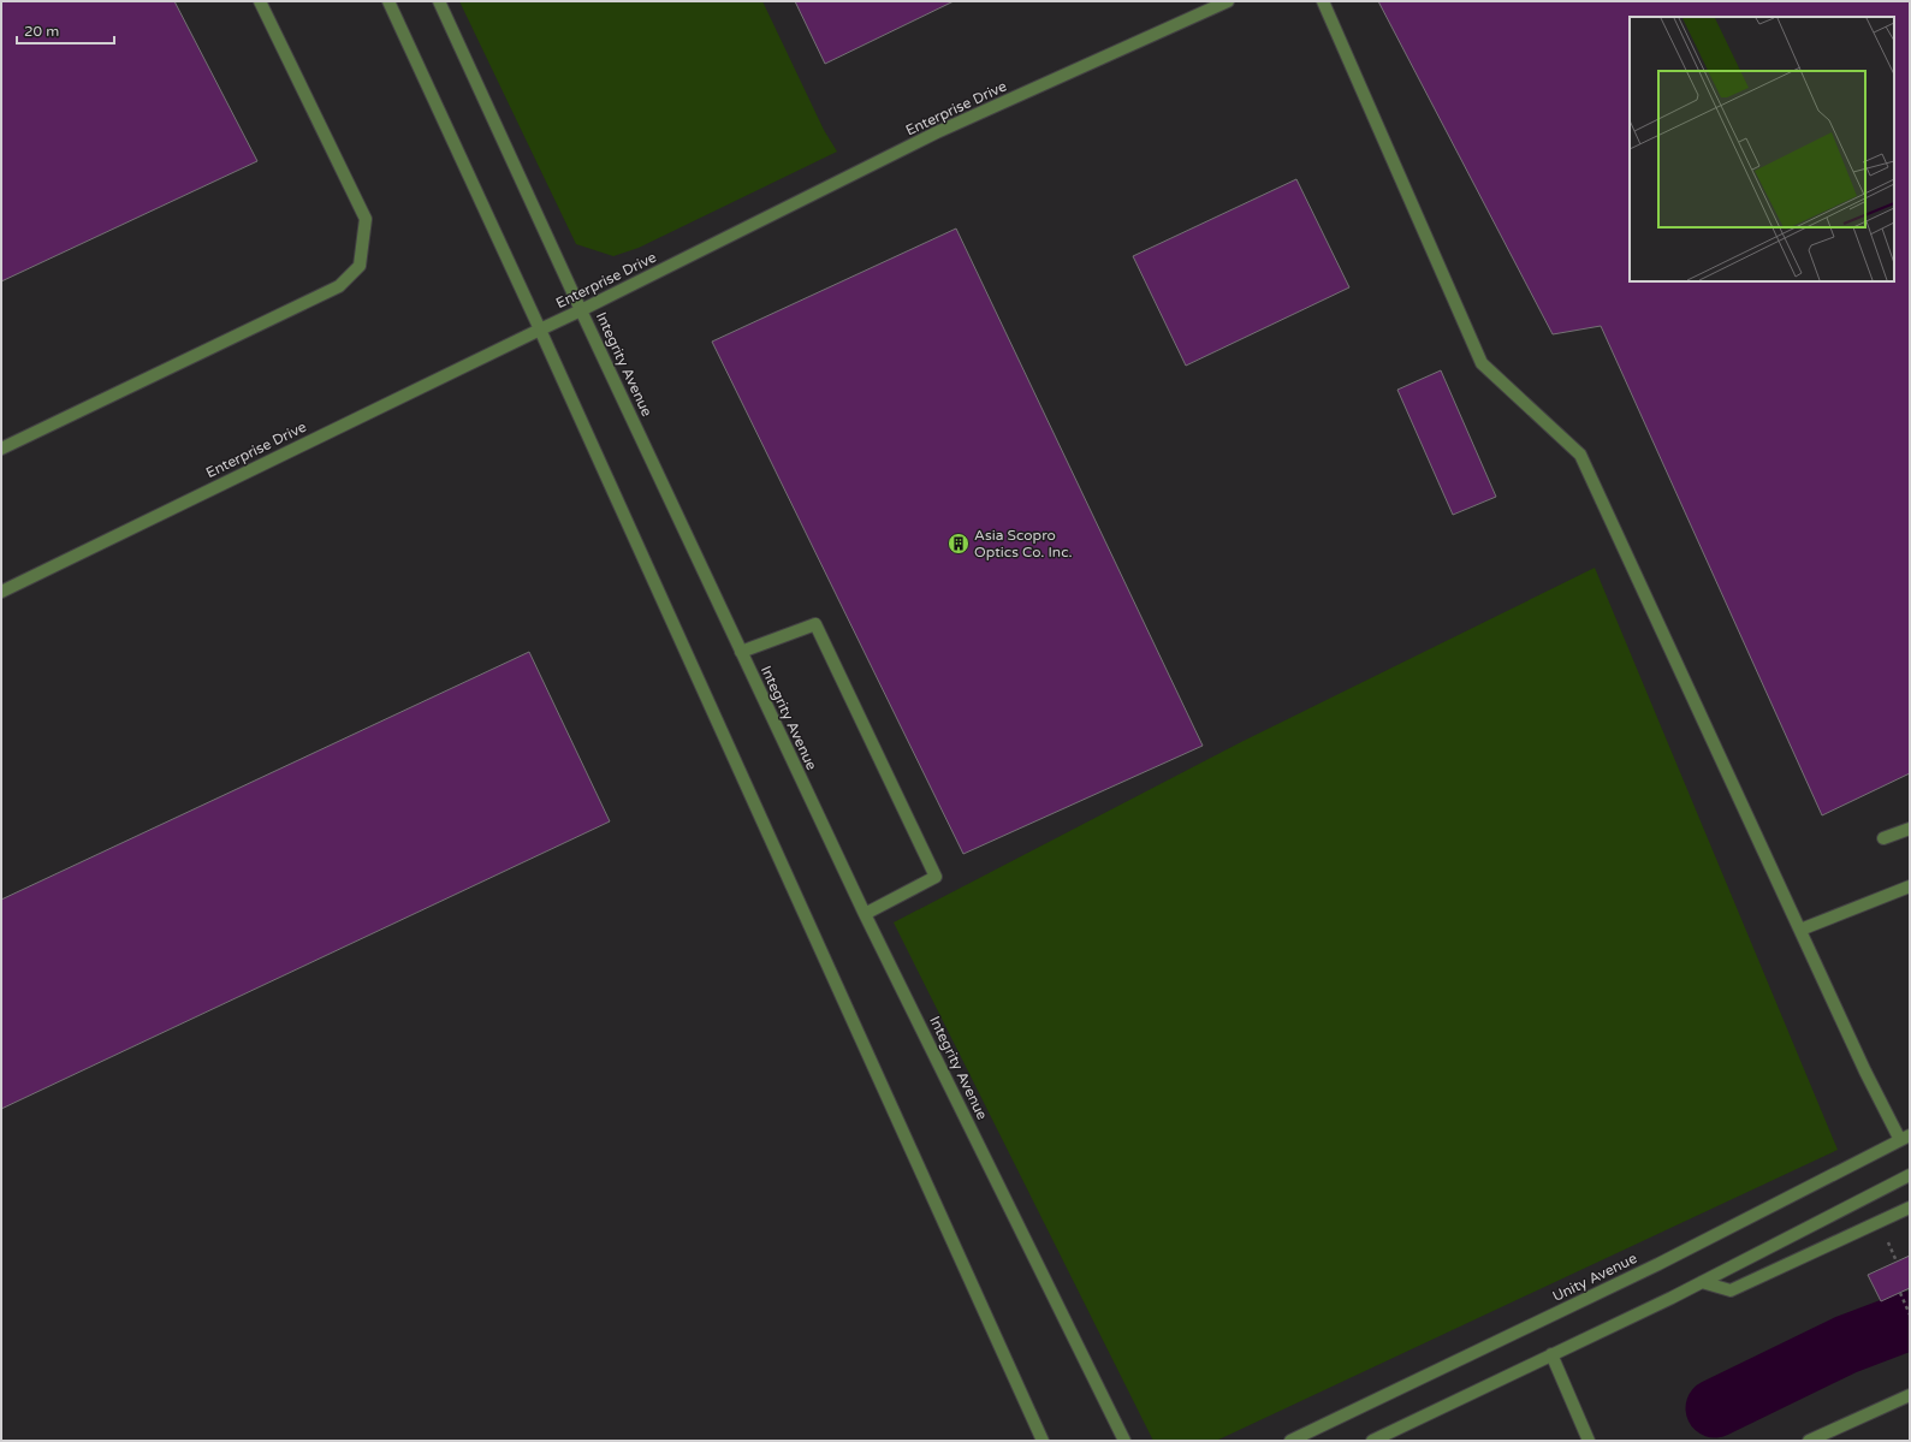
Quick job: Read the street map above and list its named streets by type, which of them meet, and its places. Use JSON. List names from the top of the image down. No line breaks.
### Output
{"streets":{"street":["Enterprise Drive","Integrity Avenue","Unity Avenue"]},"crossings":[["Enterprise Drive","Integrity Avenue"]],"places":{"building":["Asia Scopro Optics Co. Inc."]},"scale_bar":"20 m"}
